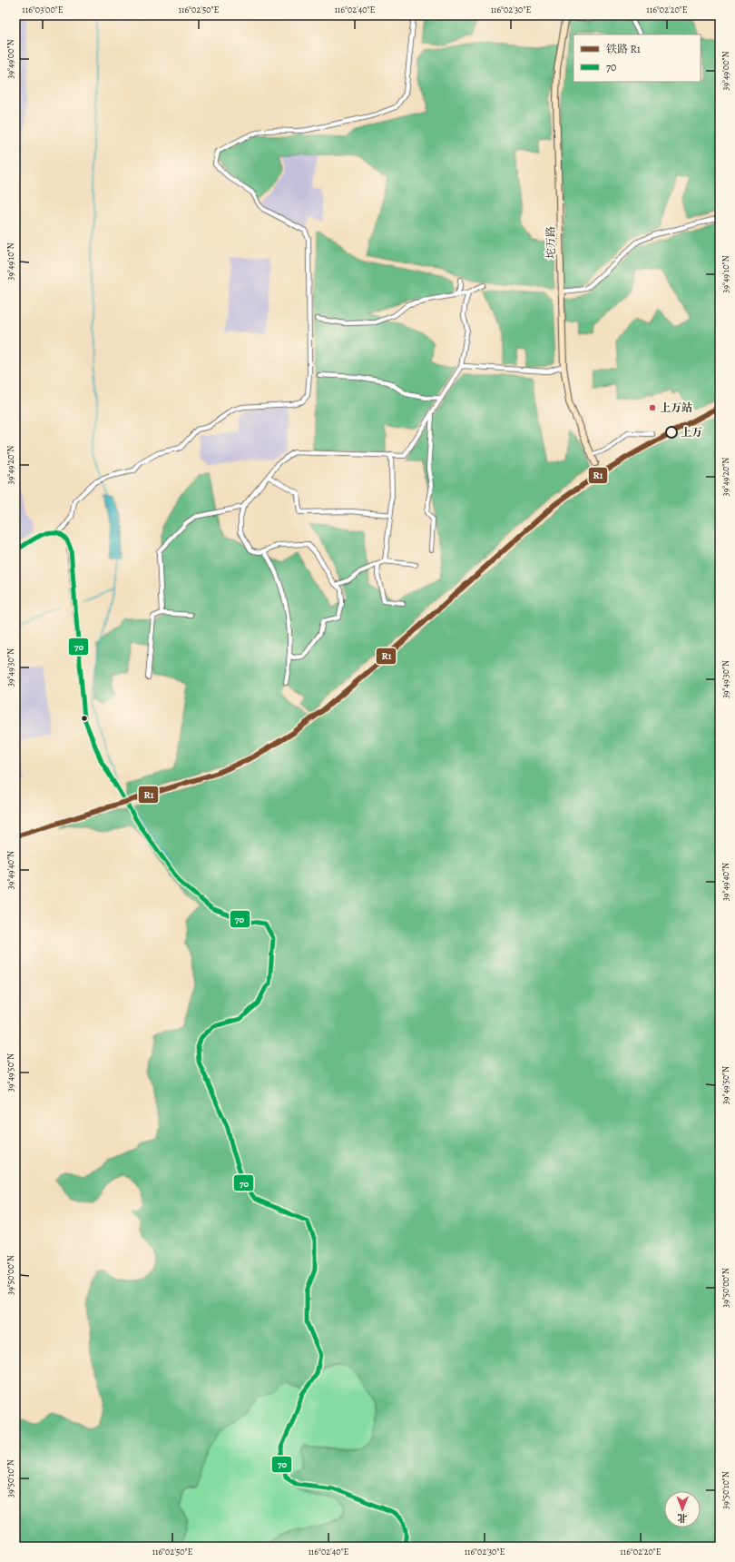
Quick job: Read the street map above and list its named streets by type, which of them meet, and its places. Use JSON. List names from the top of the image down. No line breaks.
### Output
{"streets":{"main road":["坨万路"]},"places":["上万站","上万"],"lines":["rail line R1","transit line 70"],"legend":["铁路 R1","70"],"north":"bottom","coordinates":["116°03'00\"E","116°02'50\"E","116°02'40\"E","116°02'30\"E","116°02'20\"E","39°49'00\"N","39°49'10\"N","39°49'20\"N","39°49'30\"N","39°49'40\"N","39°49'50\"N","39°50'00\"N","39°50'10\"N"]}
